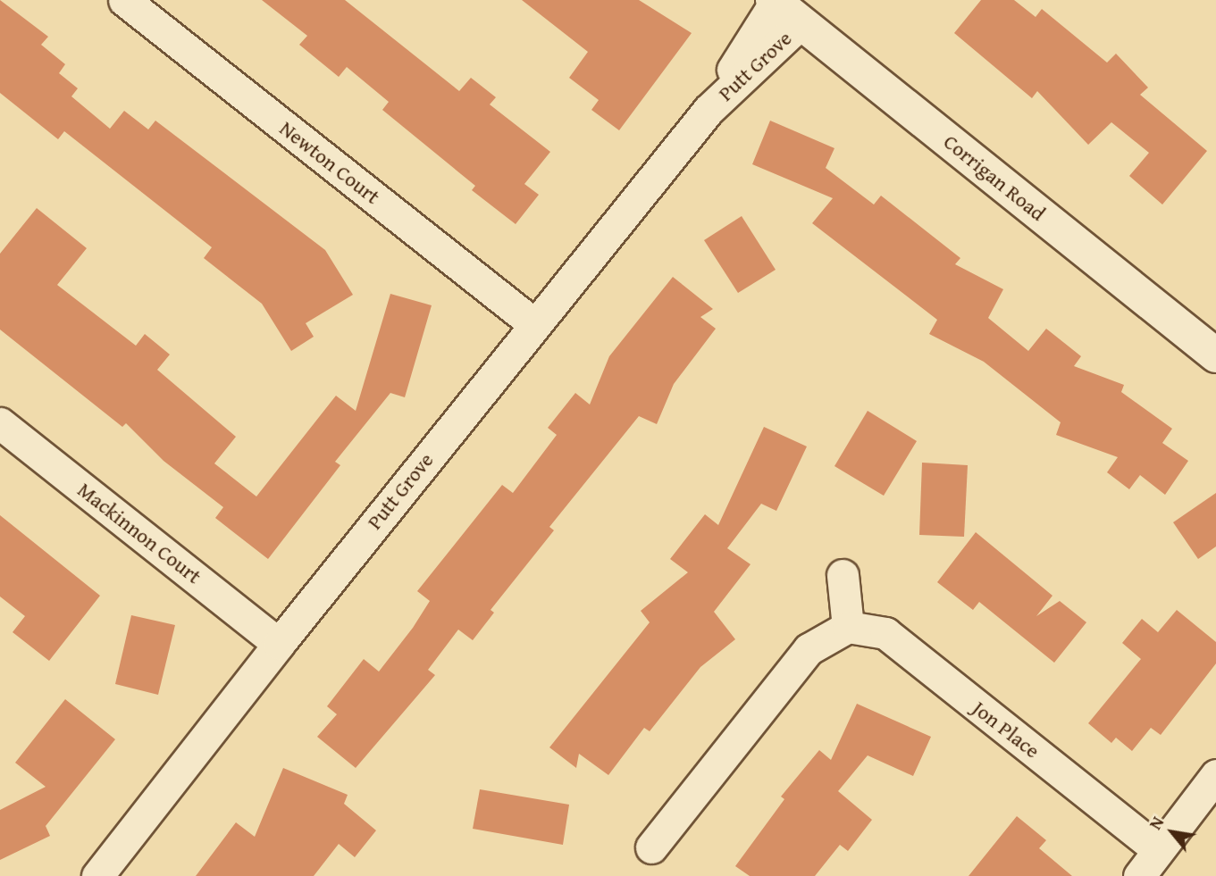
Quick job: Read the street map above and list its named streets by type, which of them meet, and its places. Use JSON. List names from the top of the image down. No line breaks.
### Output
{"streets":{"main road":["Corrigan Road"],"street":["Putt Grove","Newton Court","Mackinnon Court","Jon Place"]},"crossings":[["Putt Grove","Newton Court"],["Putt Grove","Corrigan Road"],["Putt Grove","Mackinnon Court"]],"north":"top left"}
